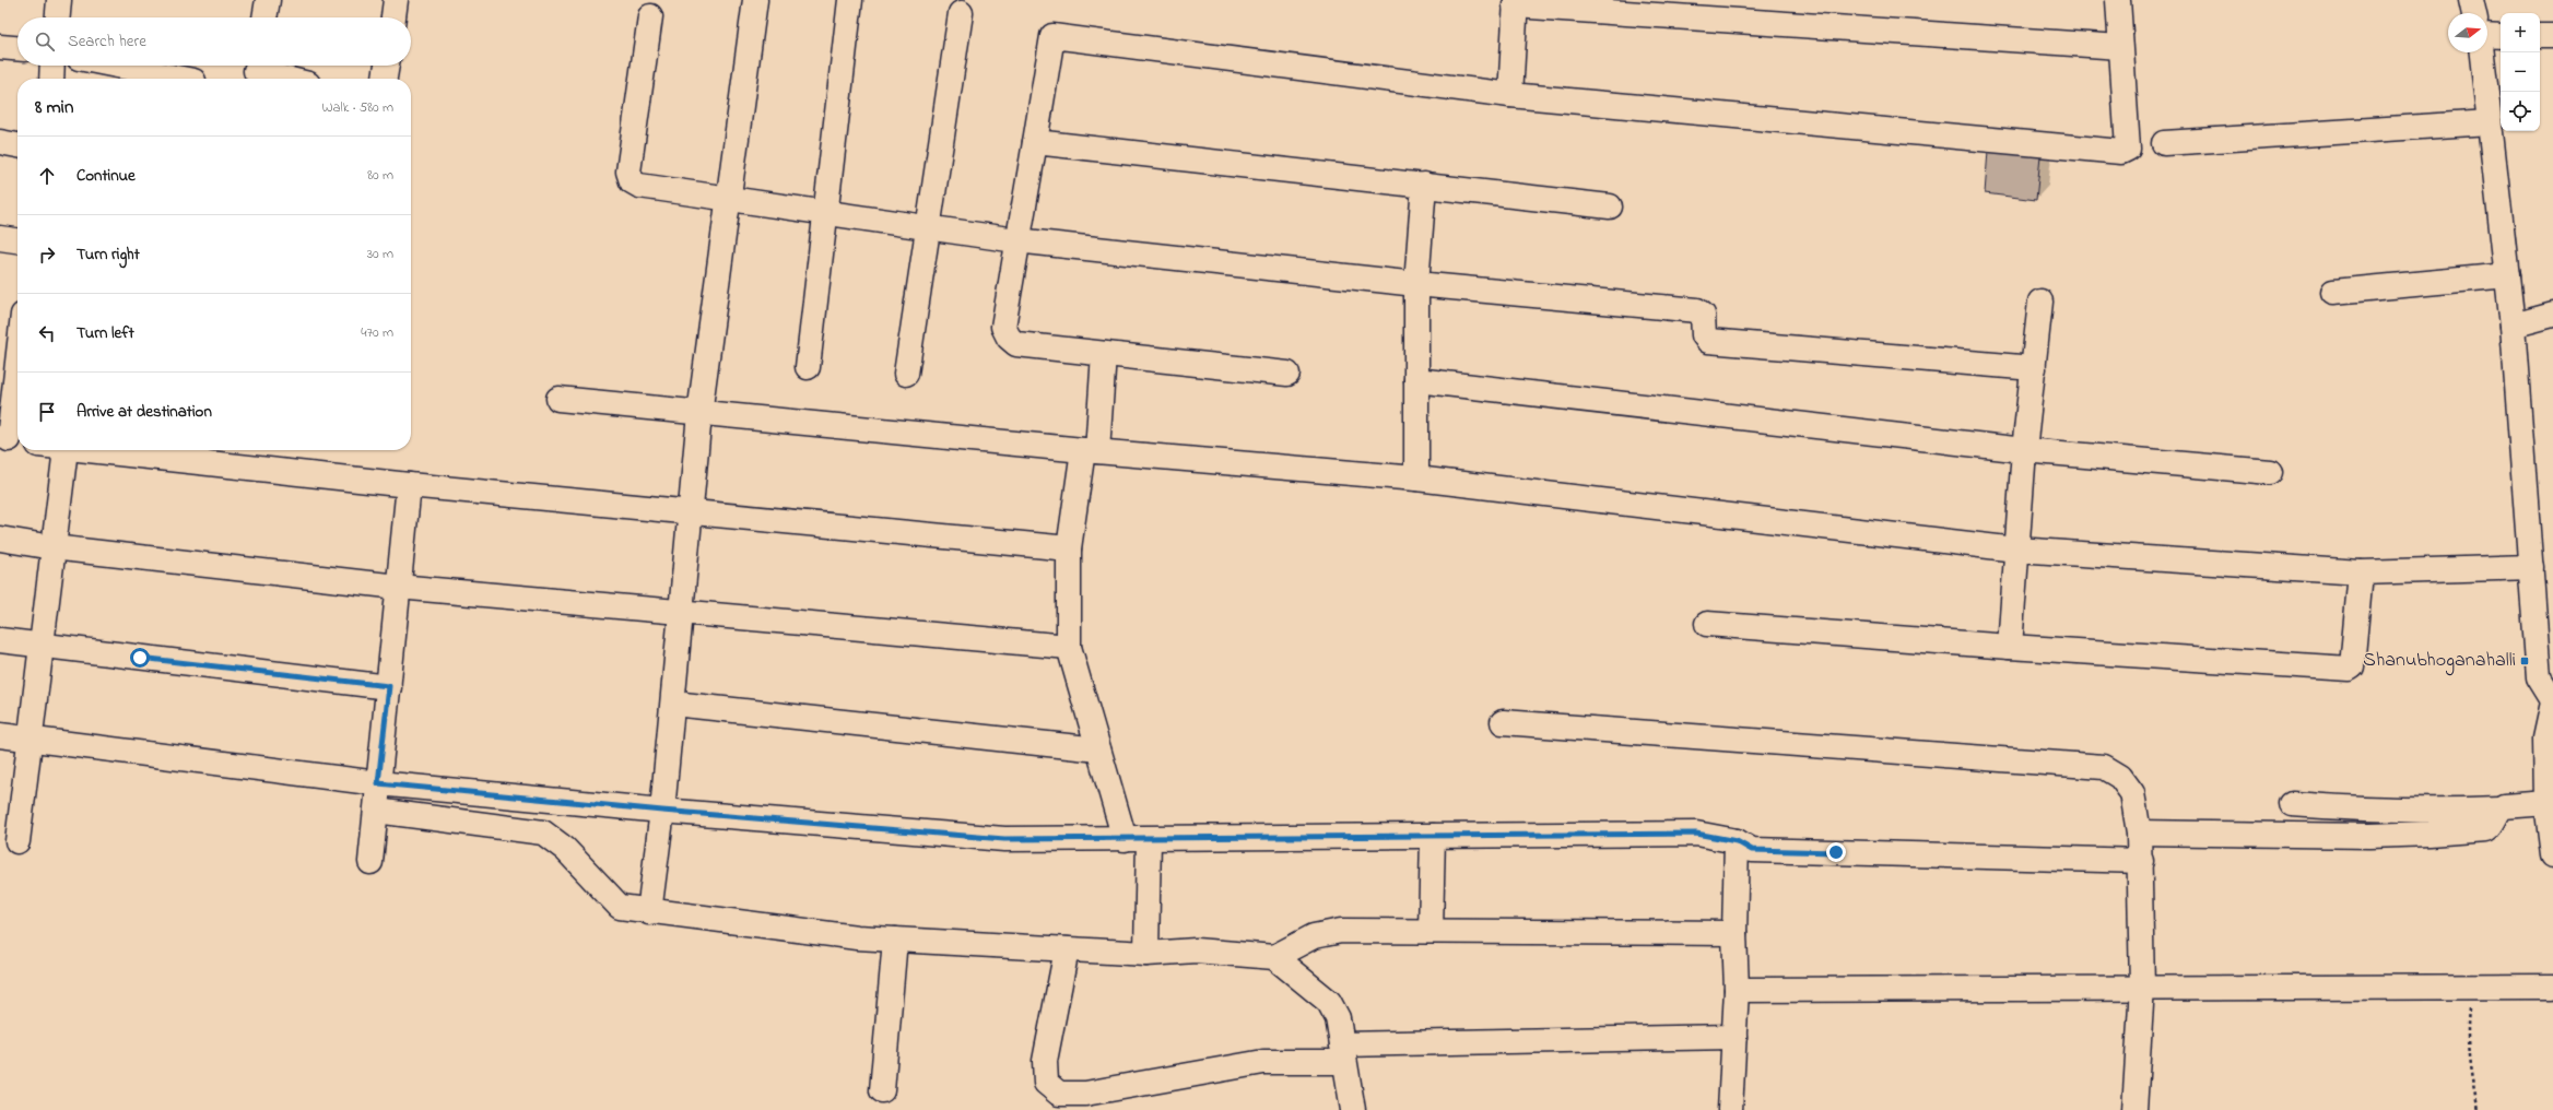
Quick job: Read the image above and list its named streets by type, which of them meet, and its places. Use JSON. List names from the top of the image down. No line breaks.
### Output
{"places":{"transit":["Shanubhoganahalli"]},"north":"right","page":{"map_buttons":["+","−"],"search":"Search here","heading":["8 min","Walk · 580 m"],"list":[["Continue","80 m"],["Turn right","30 m"],["Turn left","470 m"],"Arrive at destination"]}}
